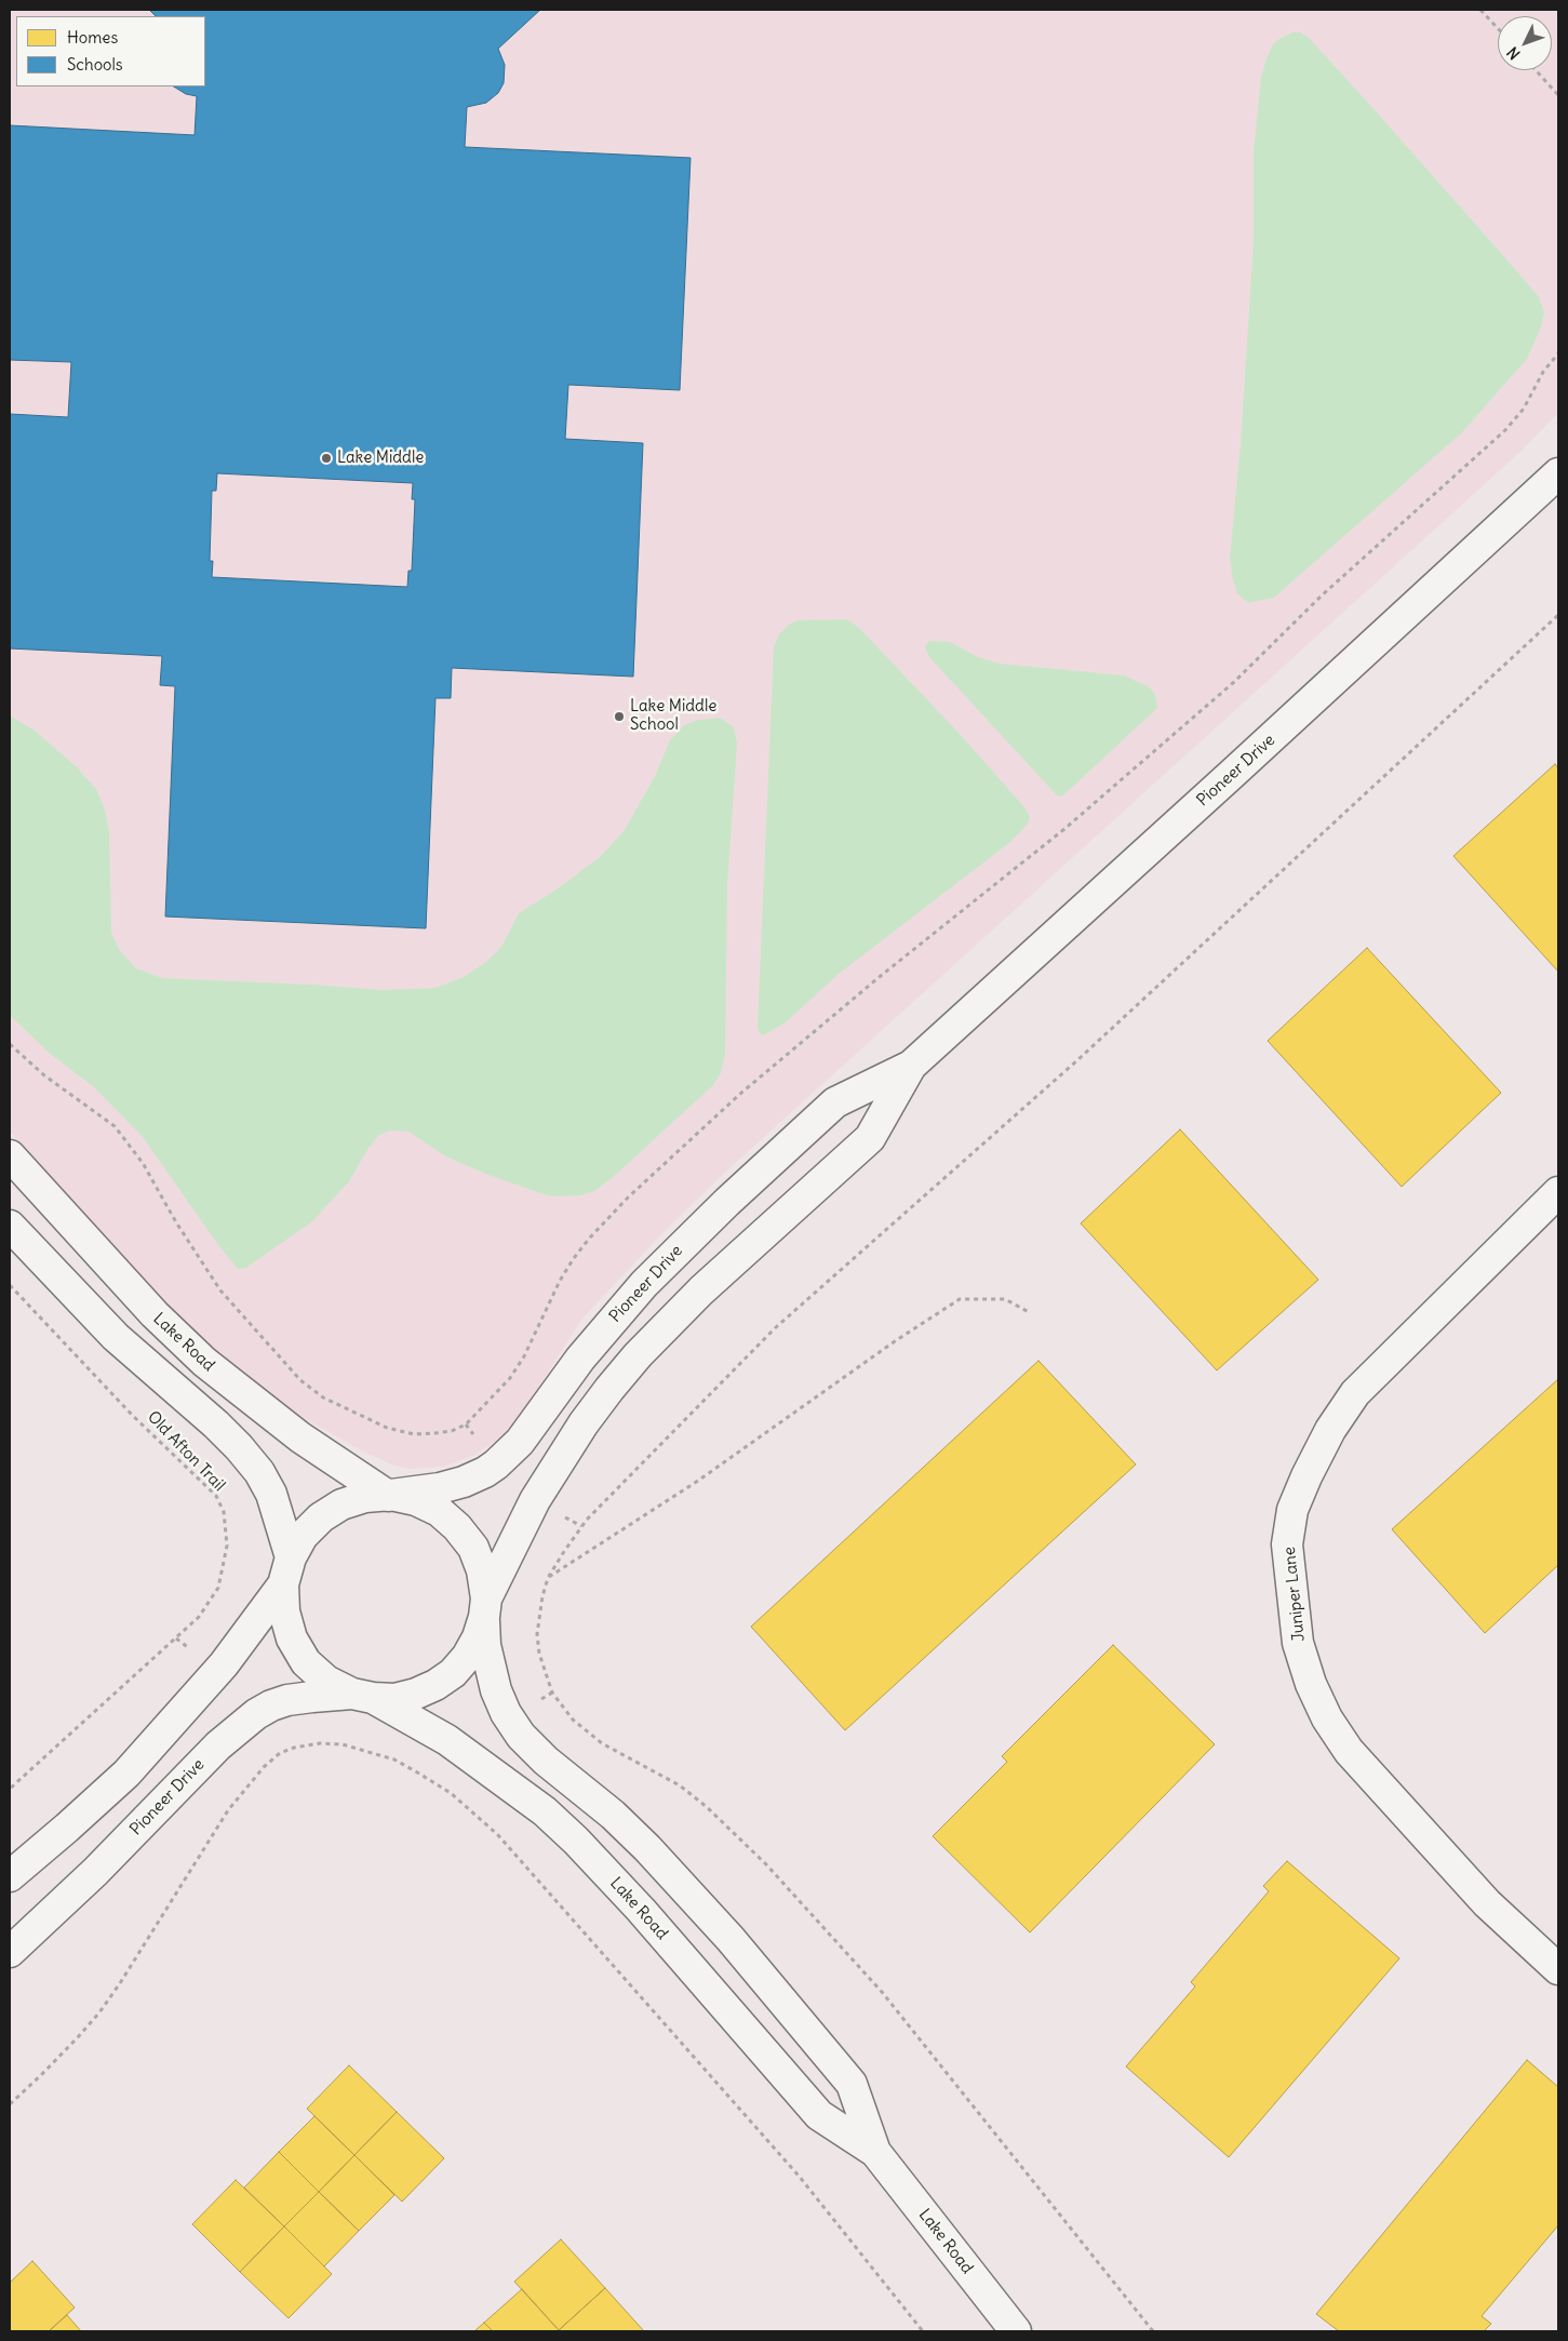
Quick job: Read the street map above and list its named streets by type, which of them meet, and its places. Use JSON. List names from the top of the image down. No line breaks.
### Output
{"streets":{"street":["Pioneer Drive","Lake Road","Juniper Lane"],"path":["Old Afton Trail"]},"crossings":[["Pioneer Drive","Lake Road"]],"places":["Lake Middle","Lake Middle School"],"legend":["Homes","Schools"],"north":"bottom left"}
